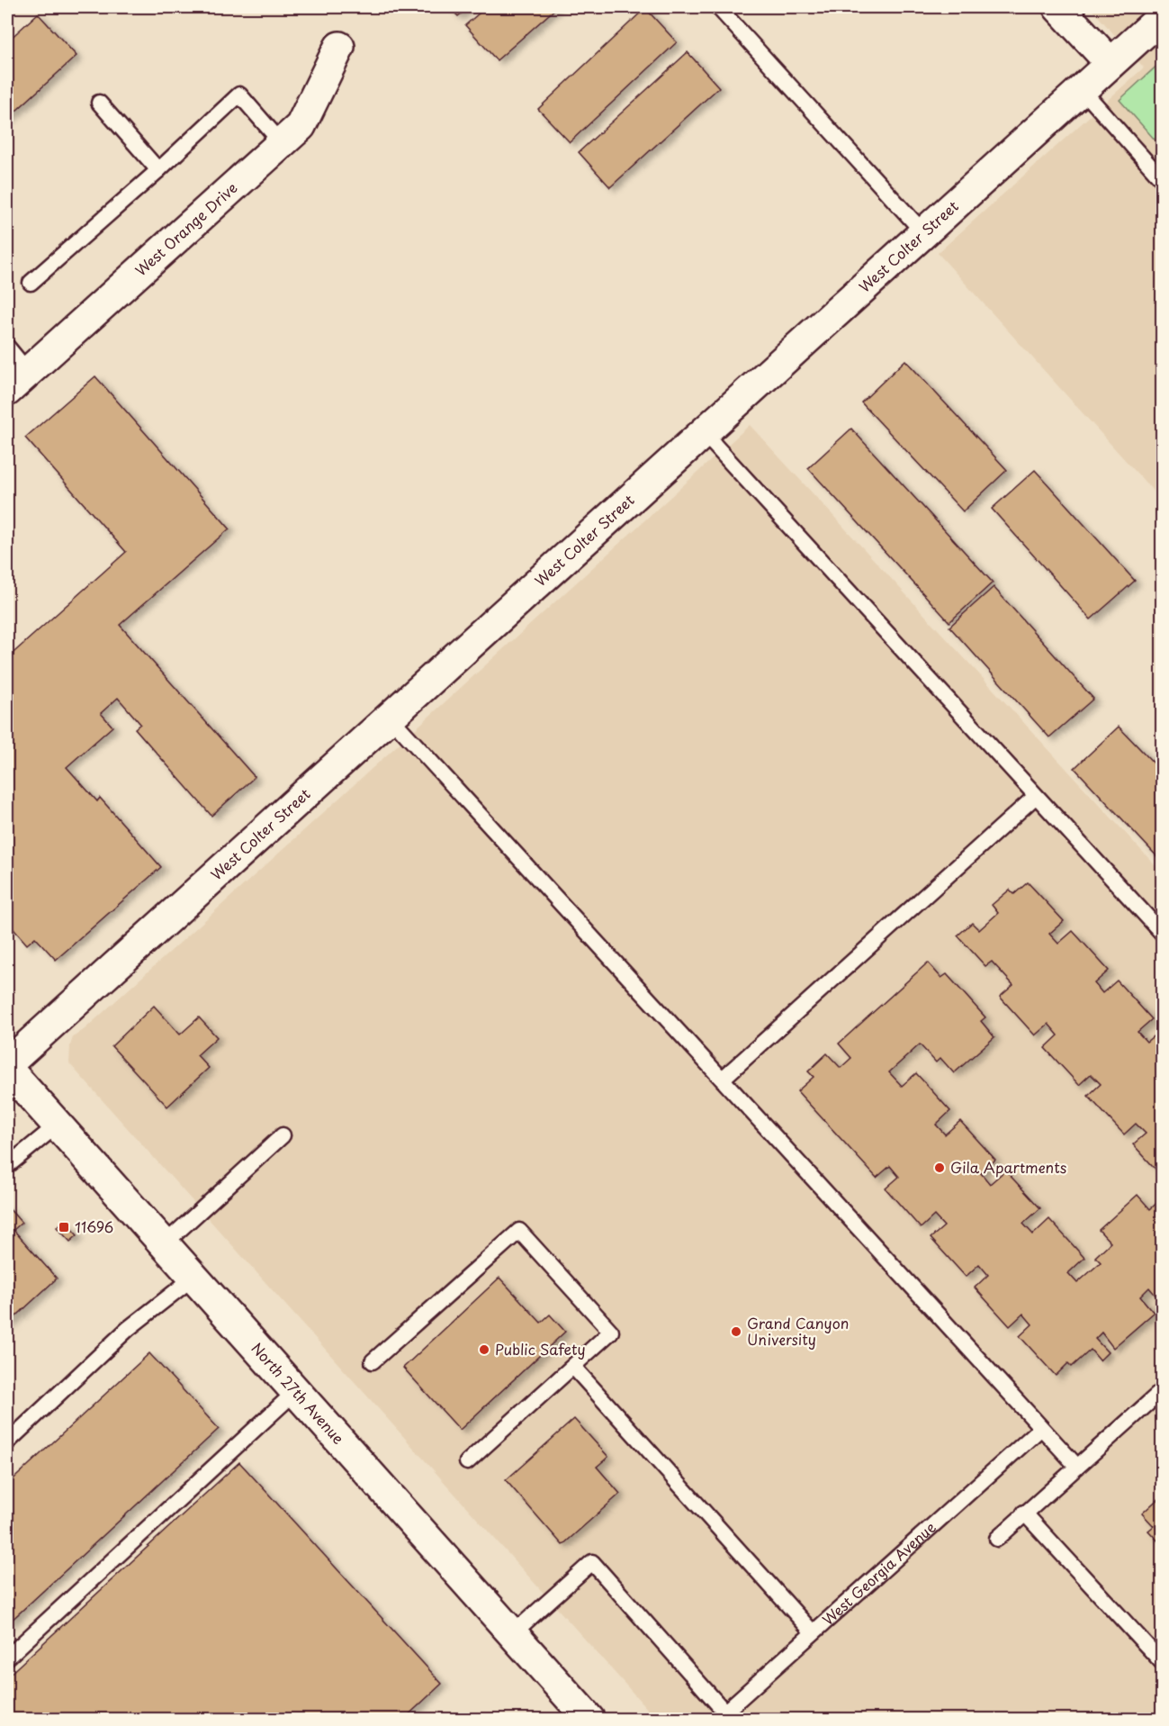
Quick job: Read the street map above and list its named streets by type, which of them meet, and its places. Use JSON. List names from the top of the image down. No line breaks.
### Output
{"streets":{"street":["West Orange Drive","West Colter Street","North 27th Avenue"],"lane":["West Georgia Avenue"]},"crossings":[["West Colter Street","North 27th Avenue"]],"places":{"other":["Gila Apartments","Grand Canyon University","Public Safety"],"transit":["11696"]}}
